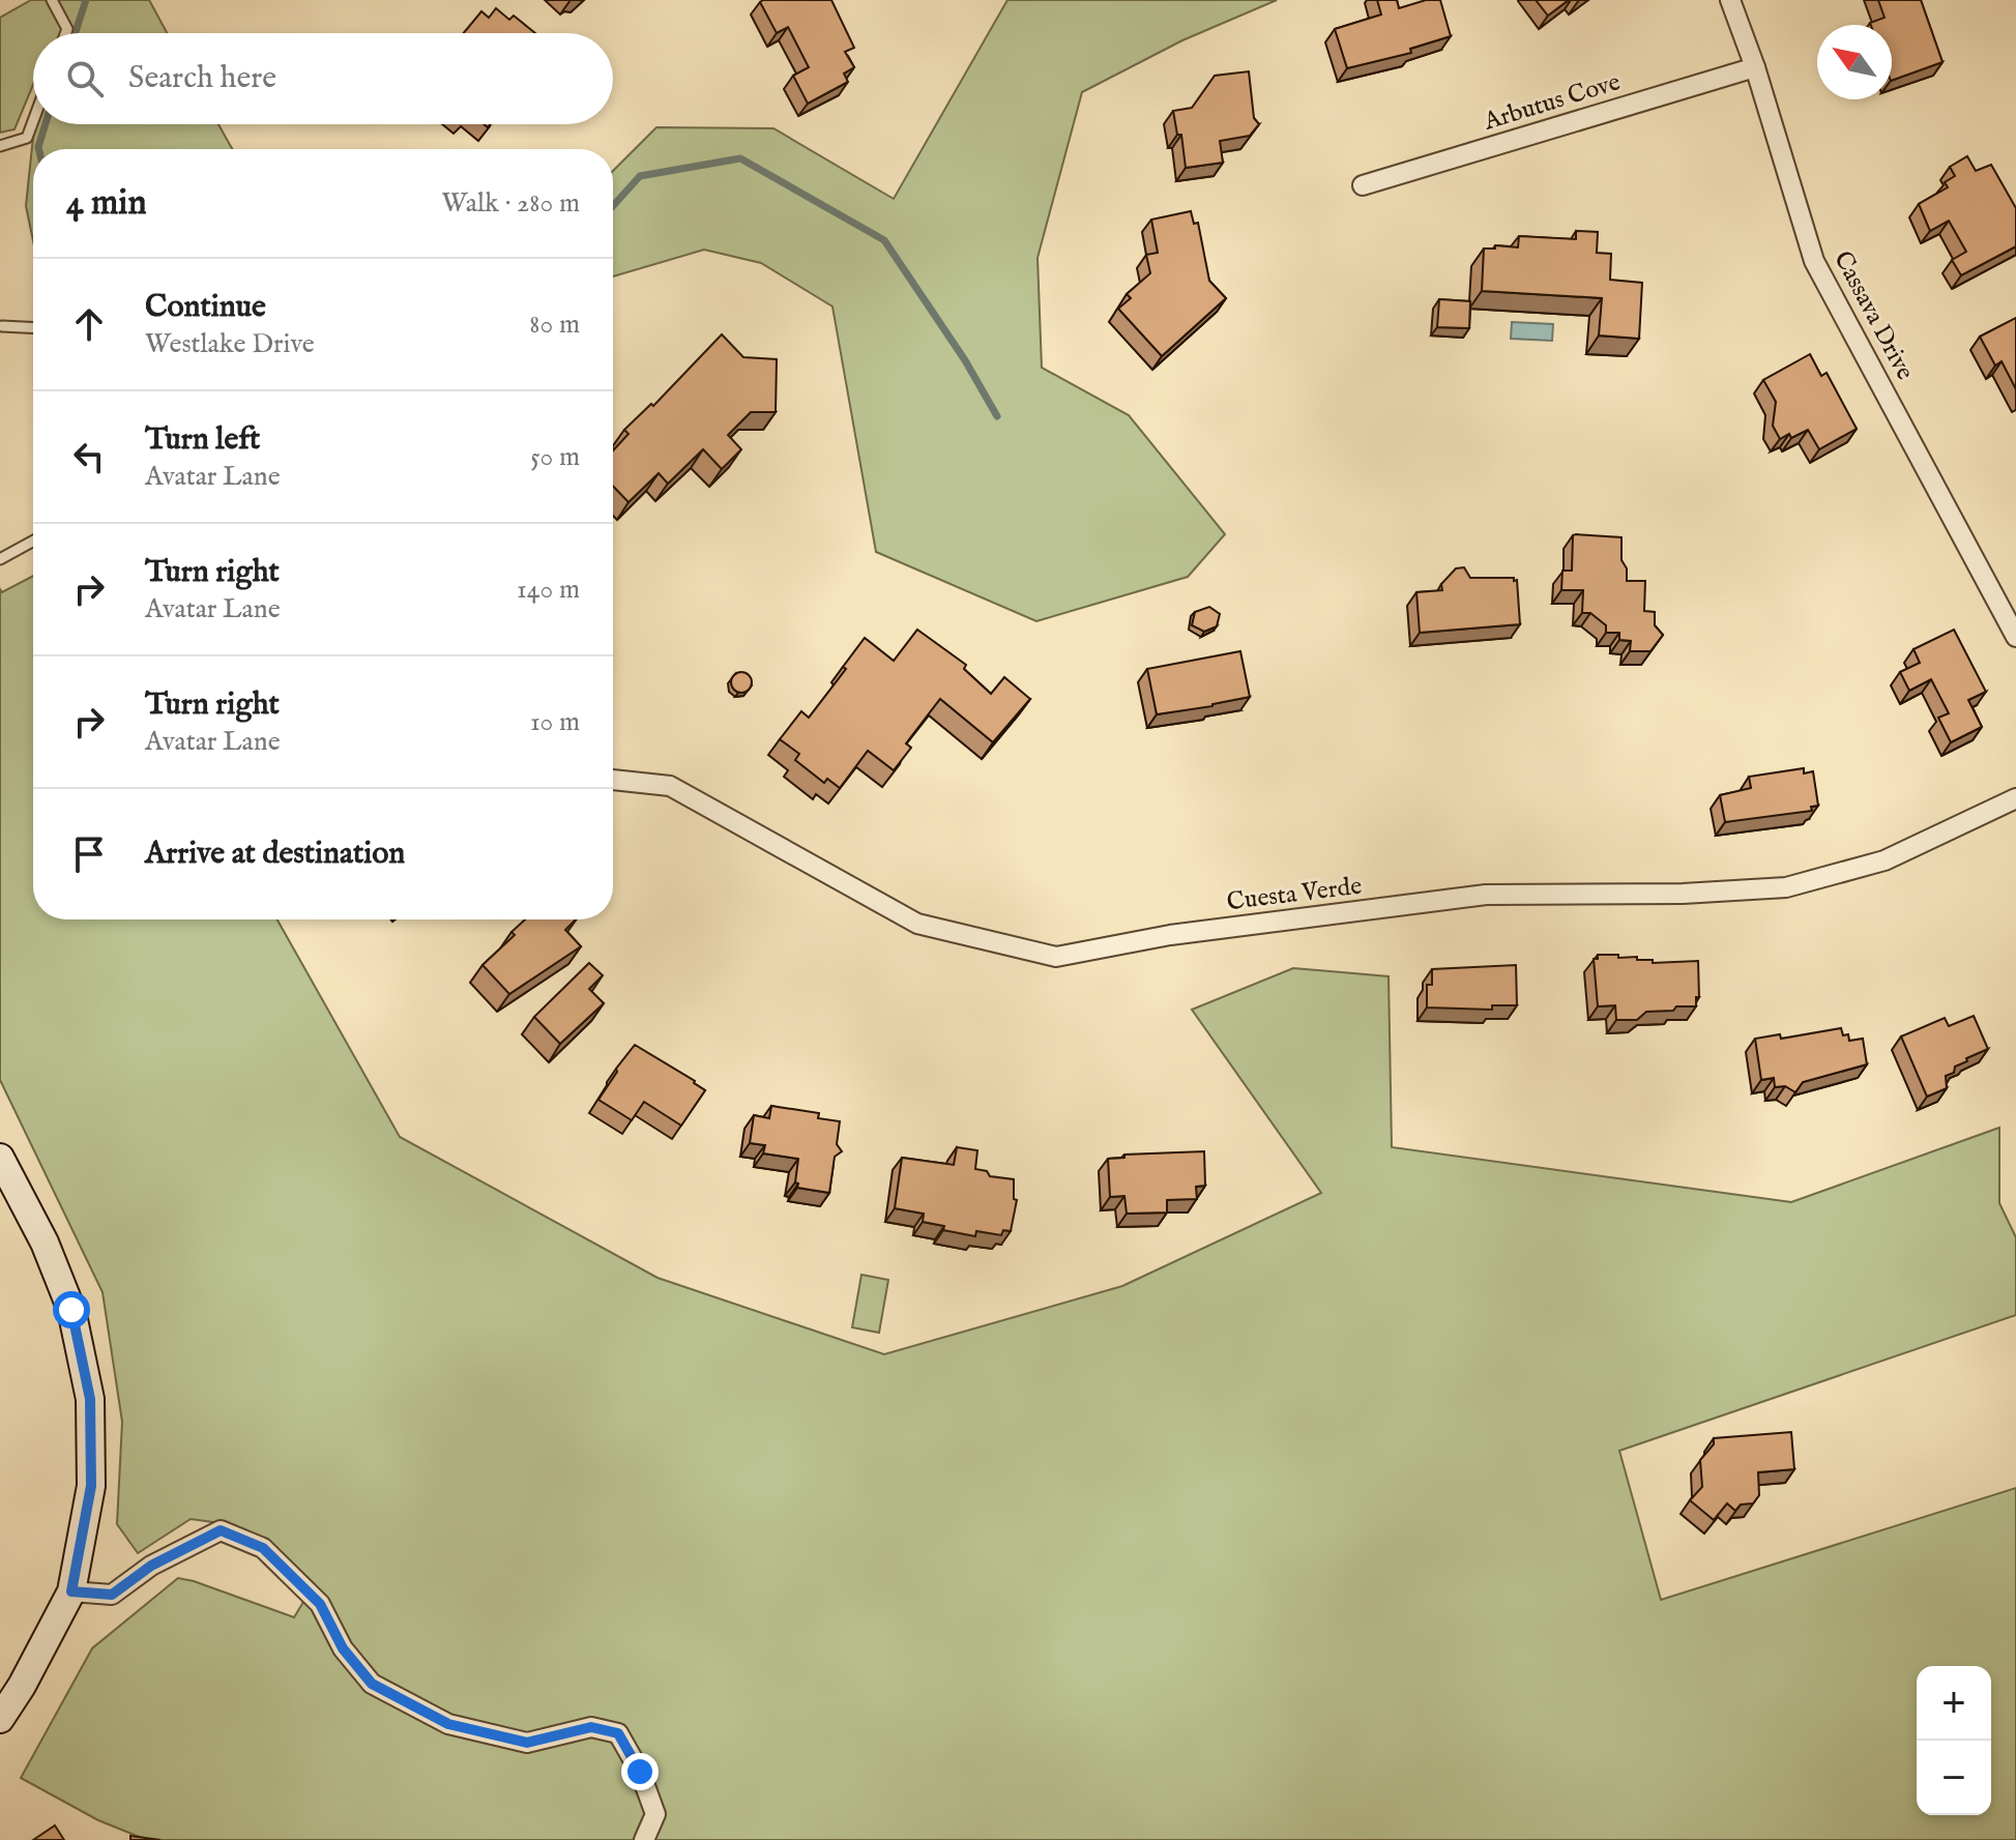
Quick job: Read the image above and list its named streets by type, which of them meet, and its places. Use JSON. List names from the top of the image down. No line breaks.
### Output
{"streets":{"street":["Arbutus Cove","Cassava Drive","Cuesta Verde"]},"crossings":[["Arbutus Cove","Cassava Drive"]],"north":"top left","page":{"search":"Search here","heading":["4 min","Walk · 280 m"],"list":[["Continue","Westlake Drive","80 m"],["Turn left","Avatar Lane","50 m"],["Turn right","Avatar Lane","140 m"],["Turn right","Avatar Lane","10 m"],"Arrive at destination"],"map_buttons":["+","−"]}}
